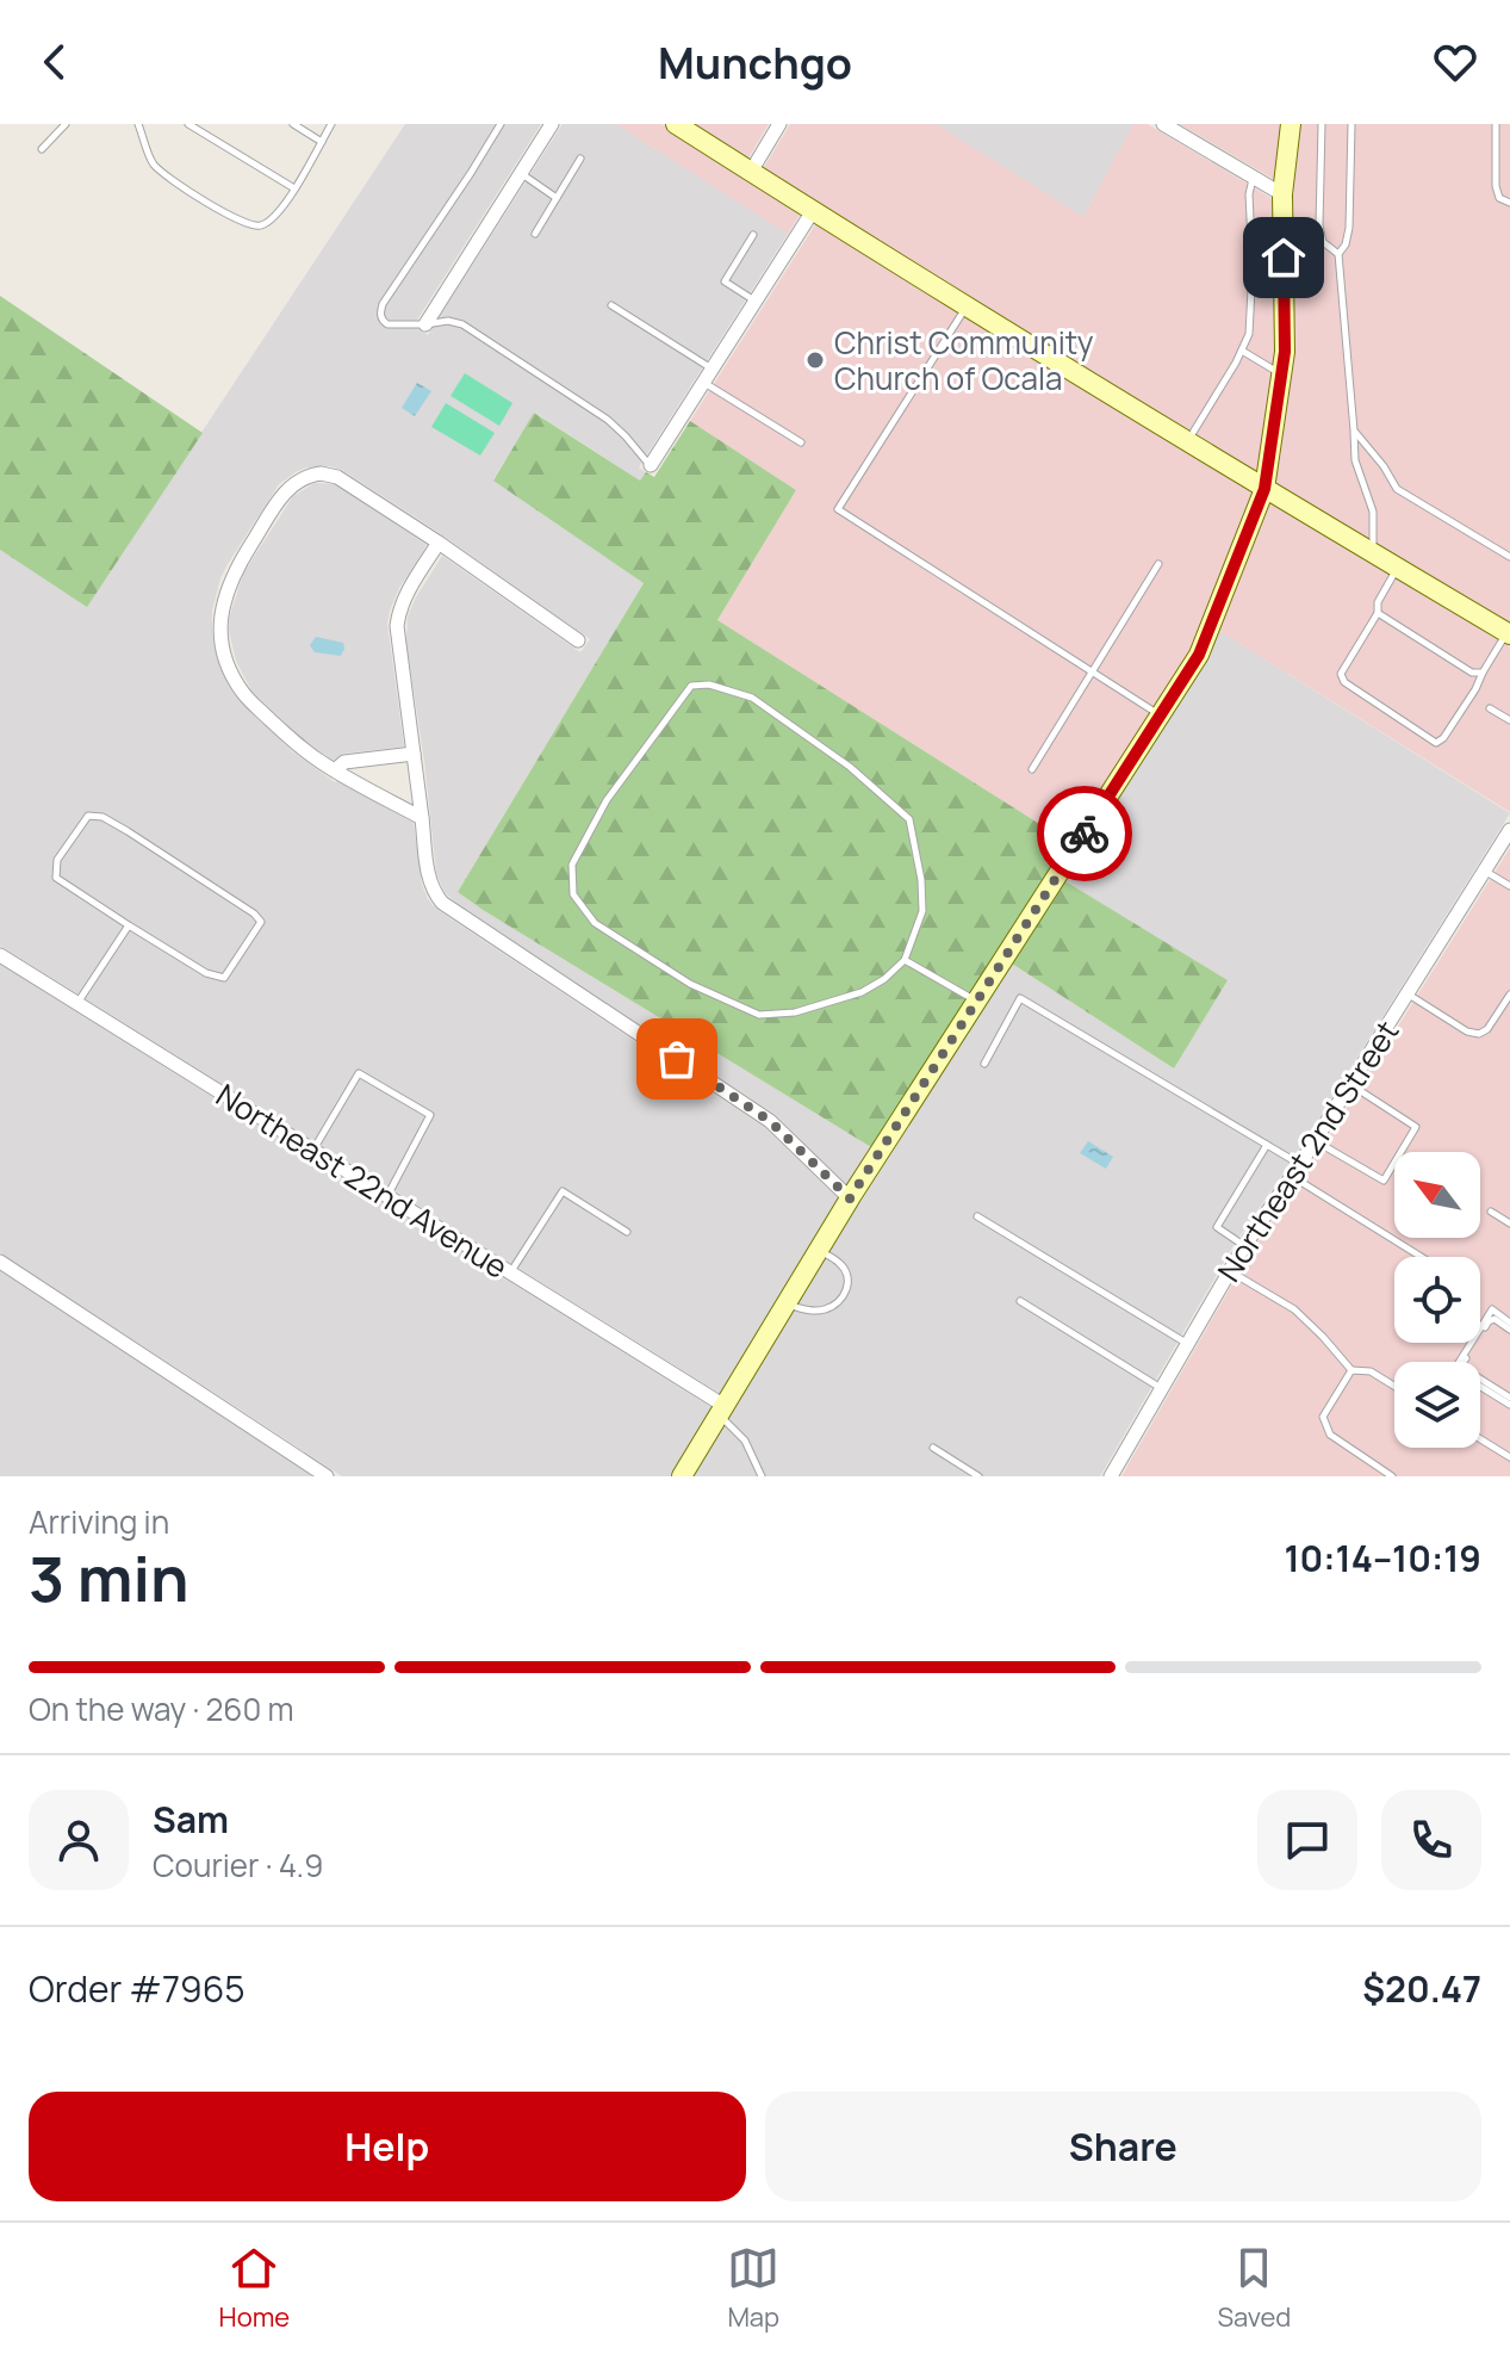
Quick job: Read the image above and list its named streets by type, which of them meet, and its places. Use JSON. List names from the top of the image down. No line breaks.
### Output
{"streets":{"street":["Northeast 2nd Street","Northeast 22nd Avenue"]},"places":["Christ Community Church of Ocala"],"north":"top left","page":{"header":"Munchgo","heading":["3 min","Arriving in","10:14–10:19"],"panel":["Sam","Courier · 4.9","Order #7965","$20.47"],"bar":"On the way · 260 m","buttons":["Help","Share"],"tabs":["Home","Map","Saved"]}}
